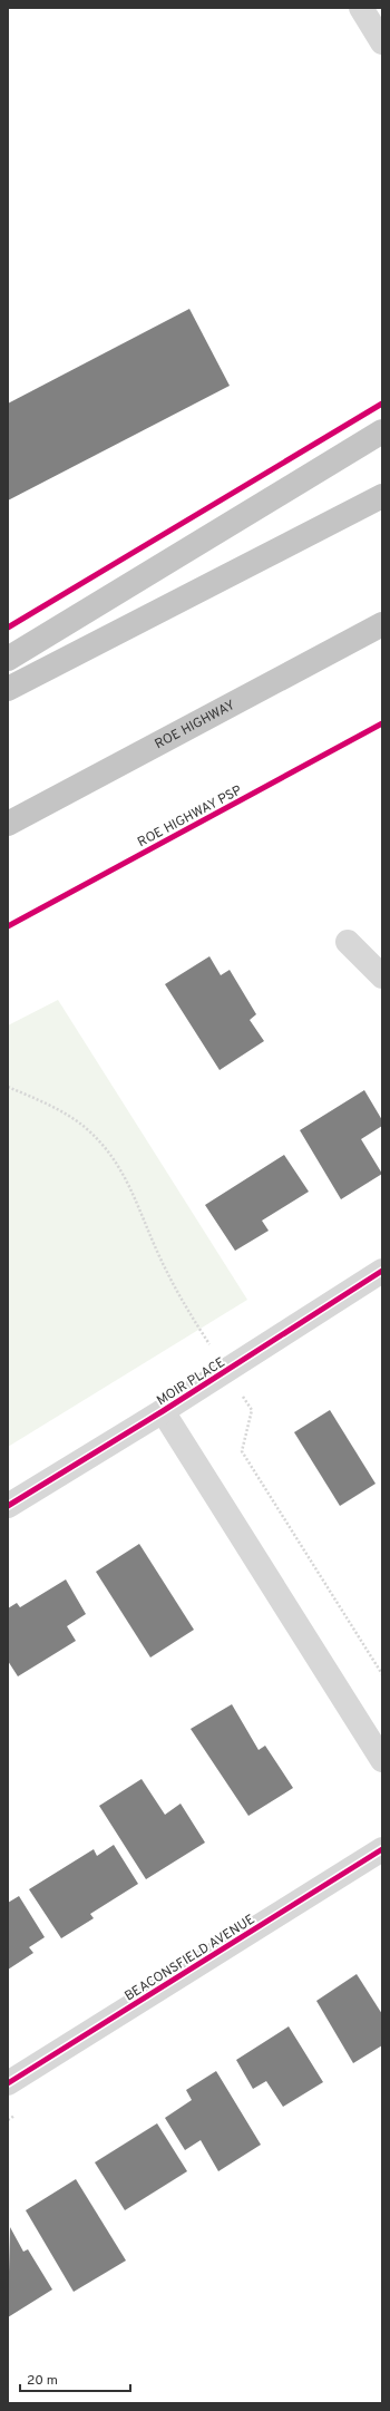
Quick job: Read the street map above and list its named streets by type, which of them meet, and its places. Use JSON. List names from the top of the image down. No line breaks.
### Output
{"streets":{"highway":["ROE HIGHWAY"],"street":["MOIR PLACE","BEACONSFIELD AVENUE"],"cycle path":["ROE HIGHWAY PSP"]},"scale_bar":"20 m"}
